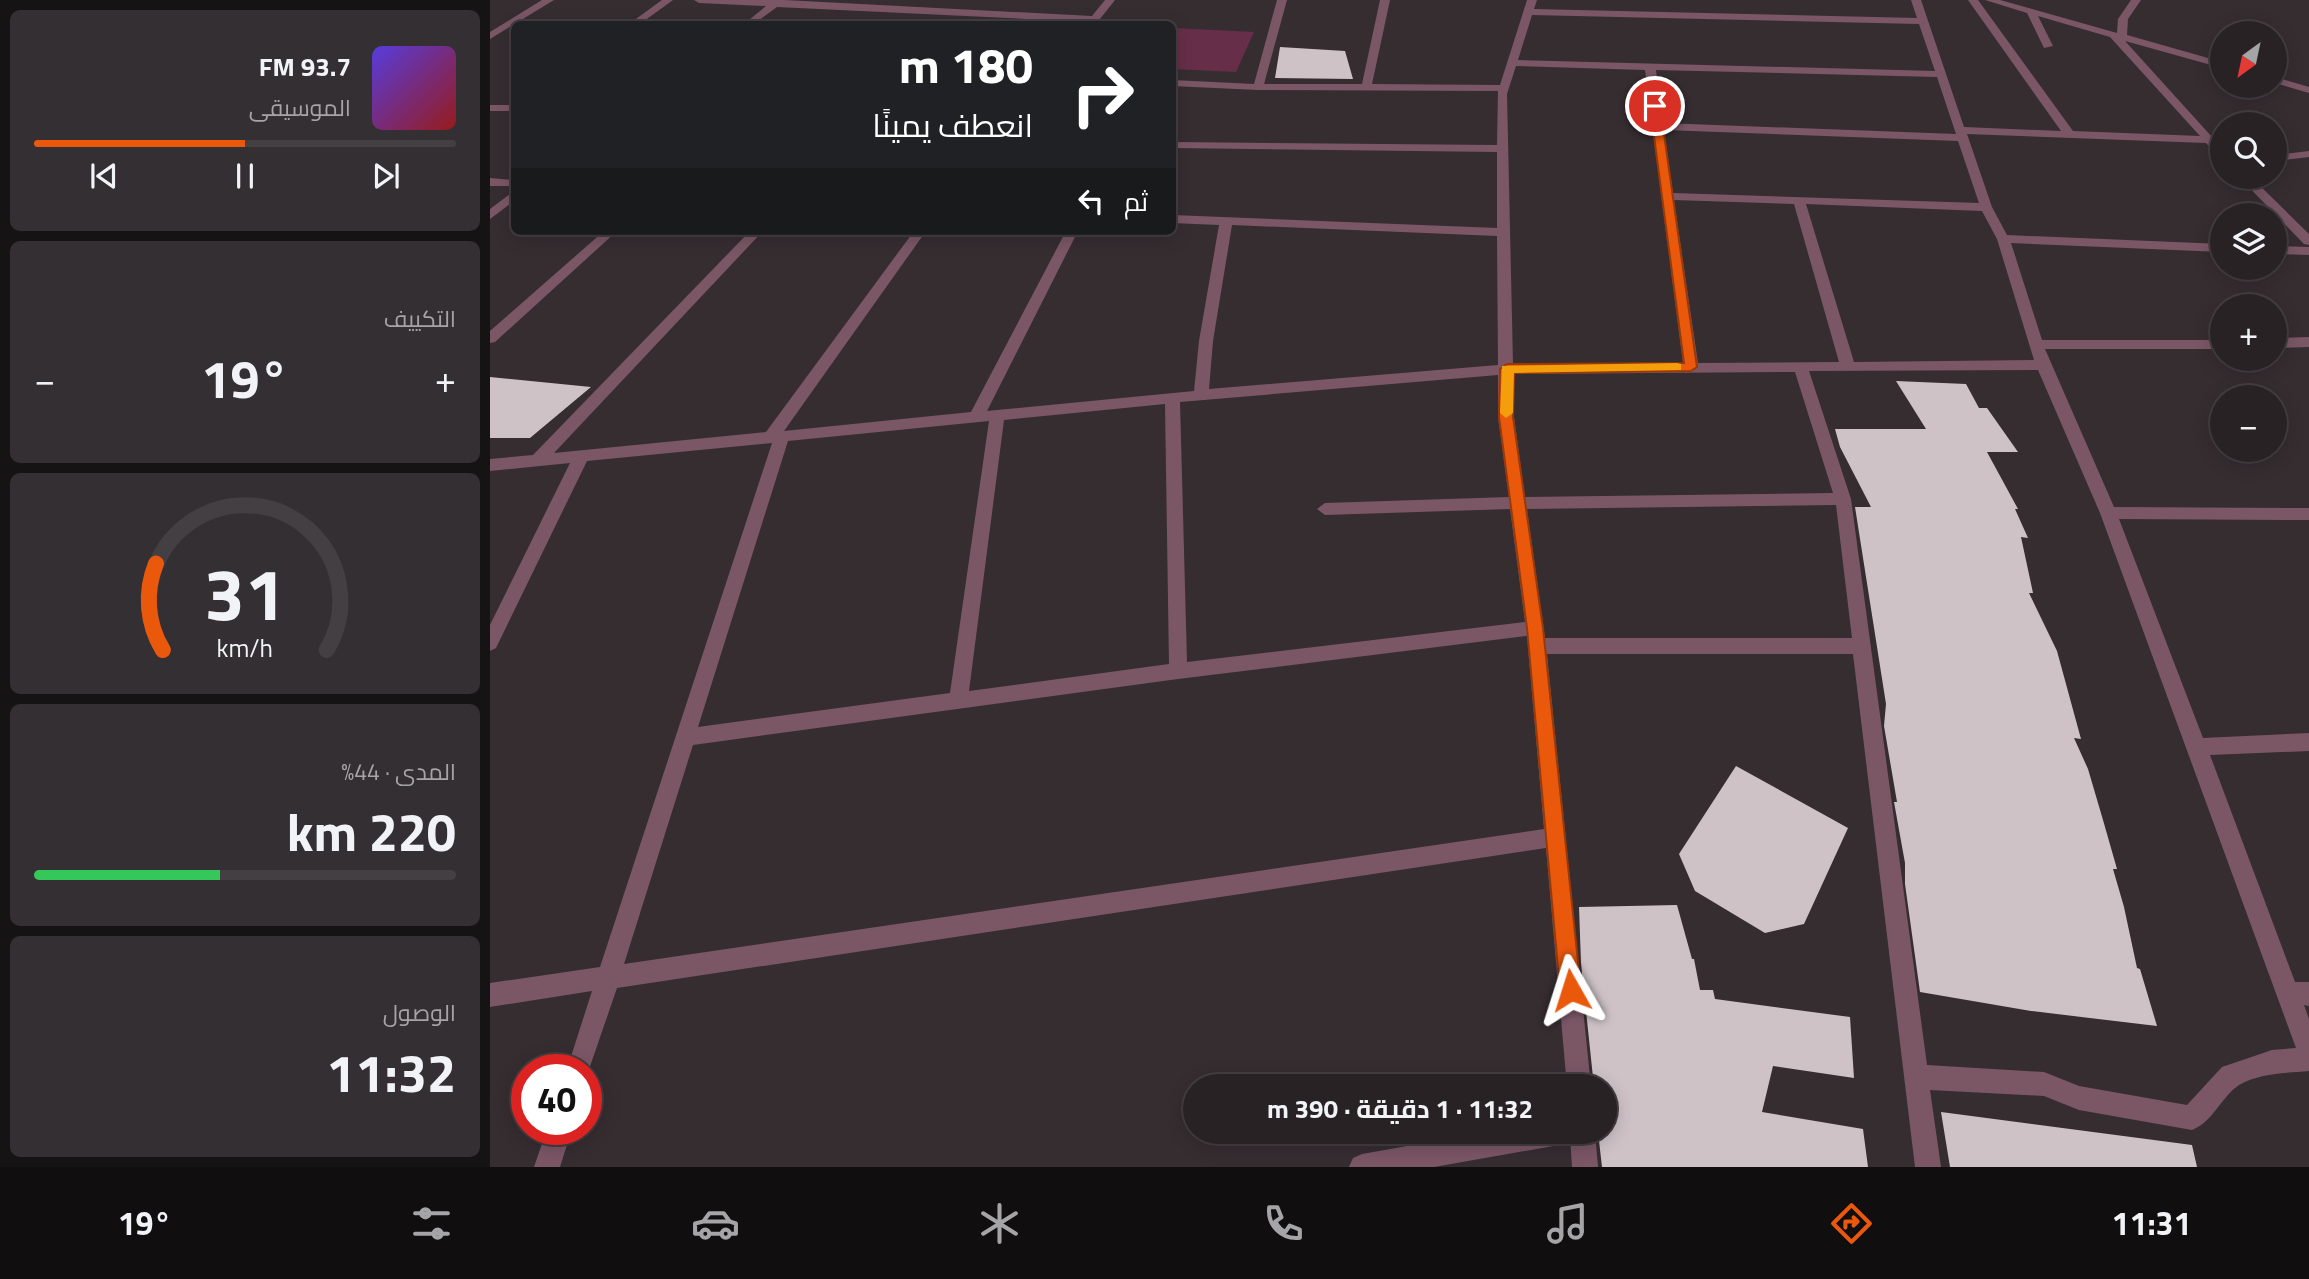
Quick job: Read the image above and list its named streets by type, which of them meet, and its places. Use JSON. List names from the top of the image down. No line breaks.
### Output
{"north":"bottom left","page":{"map_buttons":["+","−"],"turn":["180 m","انعطف يمينًا"],"song":["93.7 FM","الموسيقى"],"then":"ثم","tile":["التكييف",["المدى · 44%","220 km"],["الوصول","11:32"]],"heat":["−","19°","+"],"limit":"40","trip":"11:32 · 1 دقيقة · 390 m","tabs":["11:31","19°"],"gauge":["31","km/h"]}}
